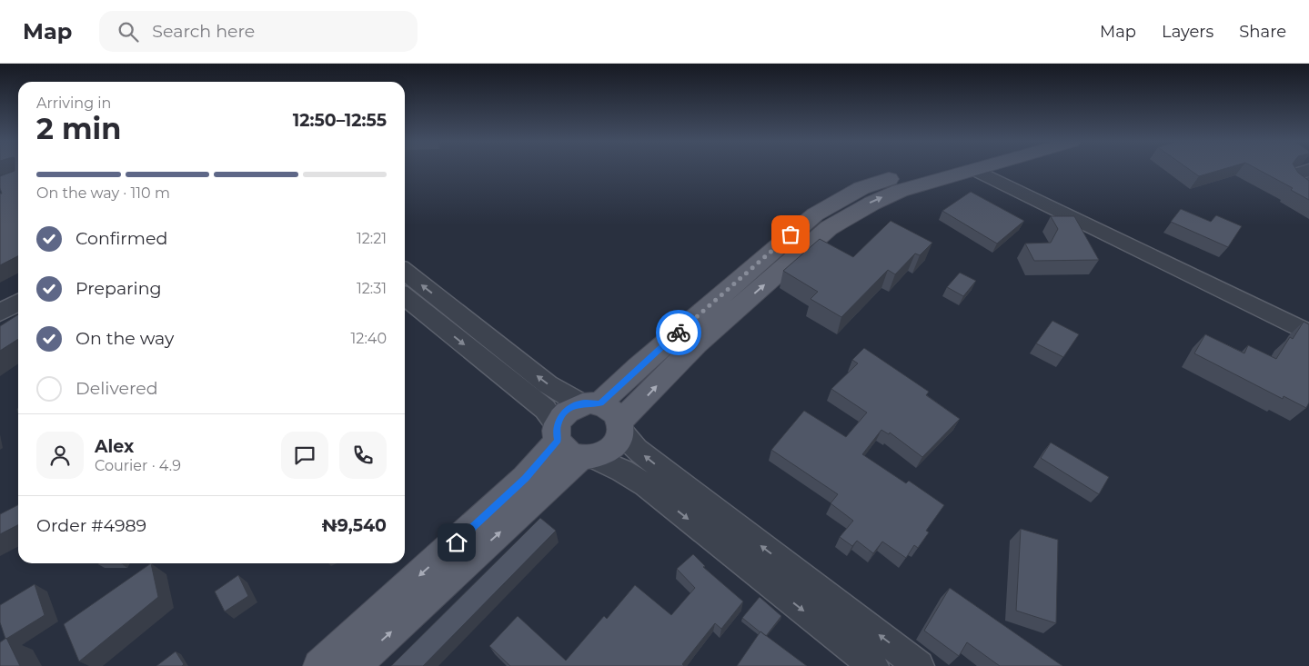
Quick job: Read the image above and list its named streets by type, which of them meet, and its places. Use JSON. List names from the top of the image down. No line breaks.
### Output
{"page":{"header":"Map","search":"Search here","nav":["Map","Layers","Share"],"heading":["2 min","Arriving in","12:50–12:55"],"panel":["Alex","Courier · 4.9","Order #4989","₦9,540"],"bar":"On the way · 110 m","list":[["Confirmed","12:21"],["Preparing","12:31"],["On the way","12:40"],"Delivered"]}}
